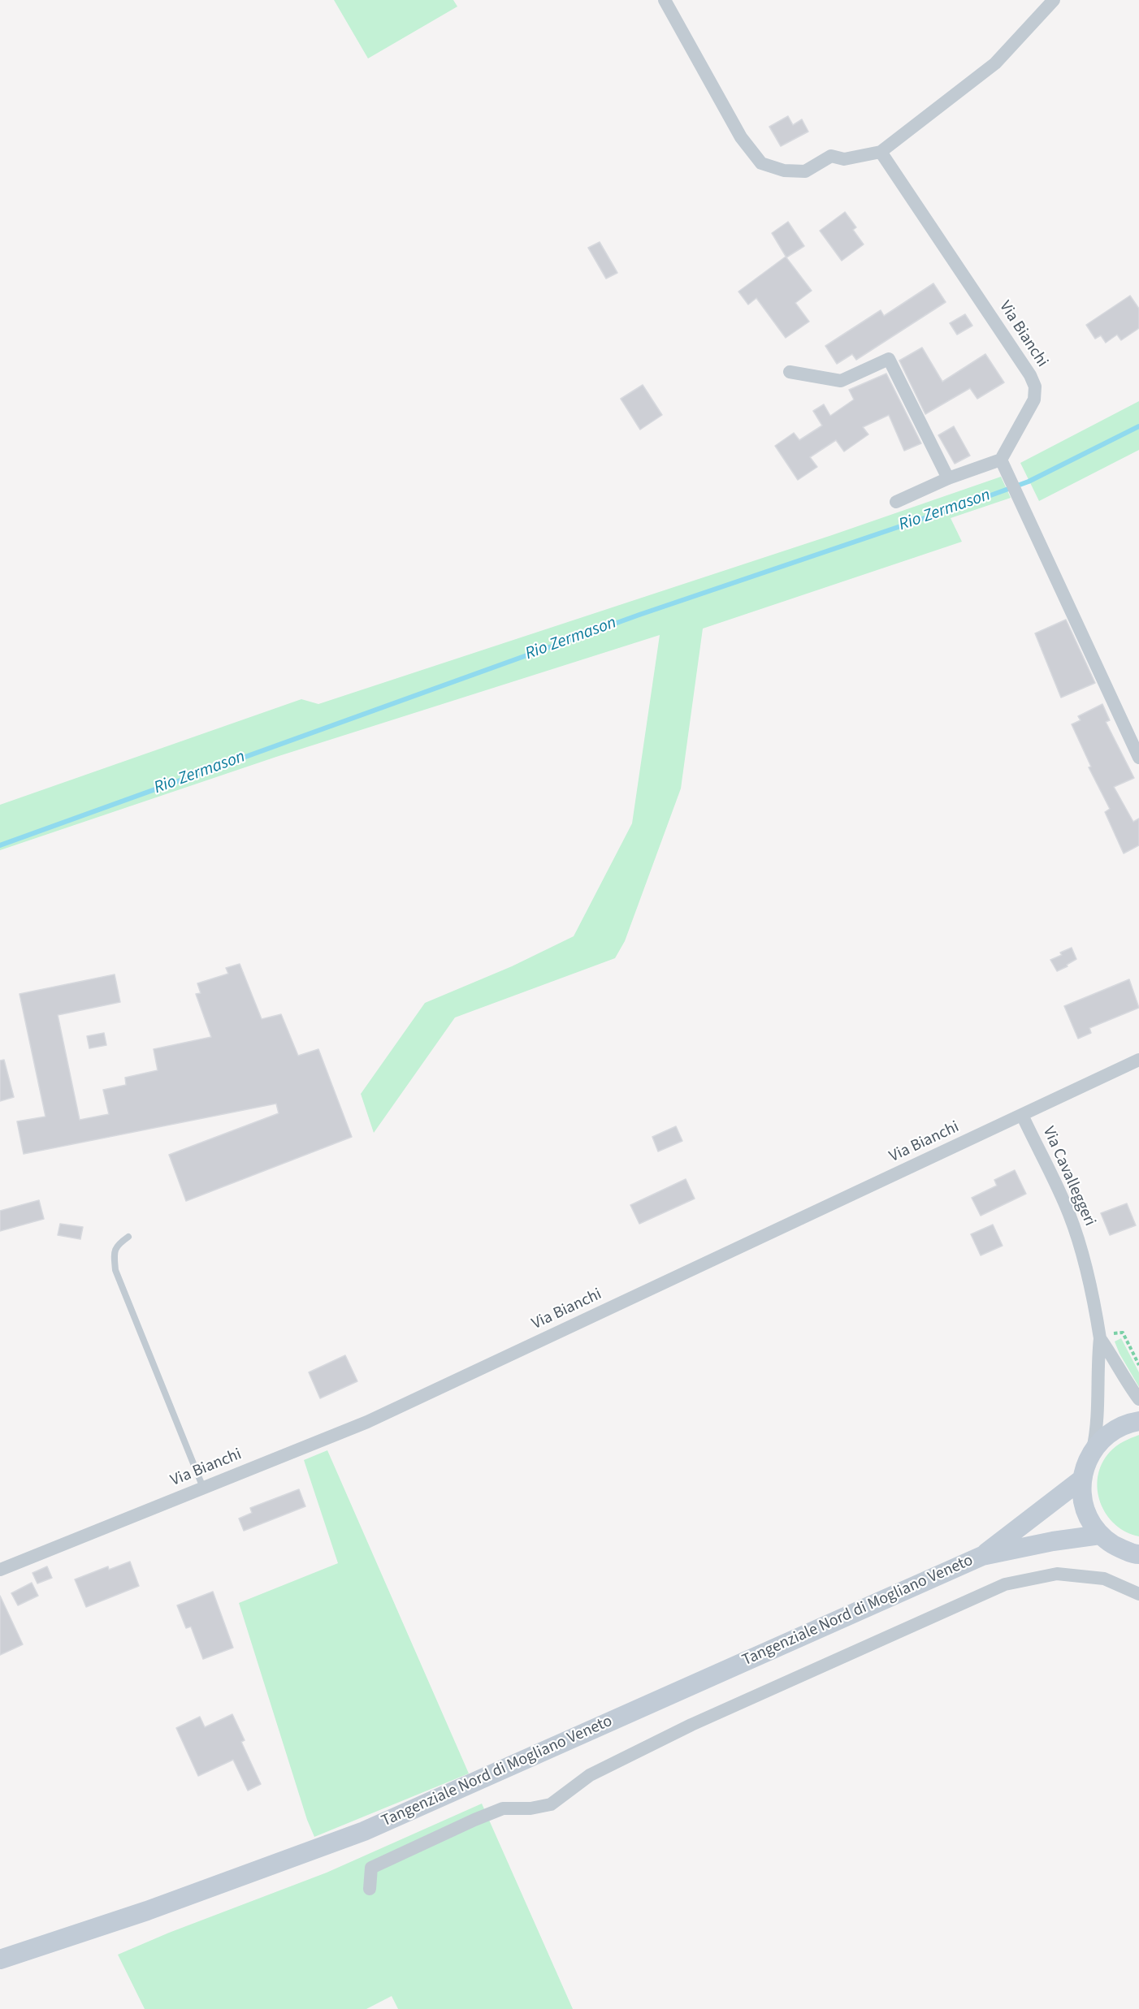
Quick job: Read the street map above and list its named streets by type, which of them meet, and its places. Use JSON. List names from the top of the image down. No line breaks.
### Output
{"streets":{"main road":["Tangenziale Nord di Mogliano Veneto"],"street":["Via Bianchi","Via Cavalleggeri"]},"crossings":[["Via Bianchi","Via Cavalleggeri"]],"water":["Rio Zermason"]}
